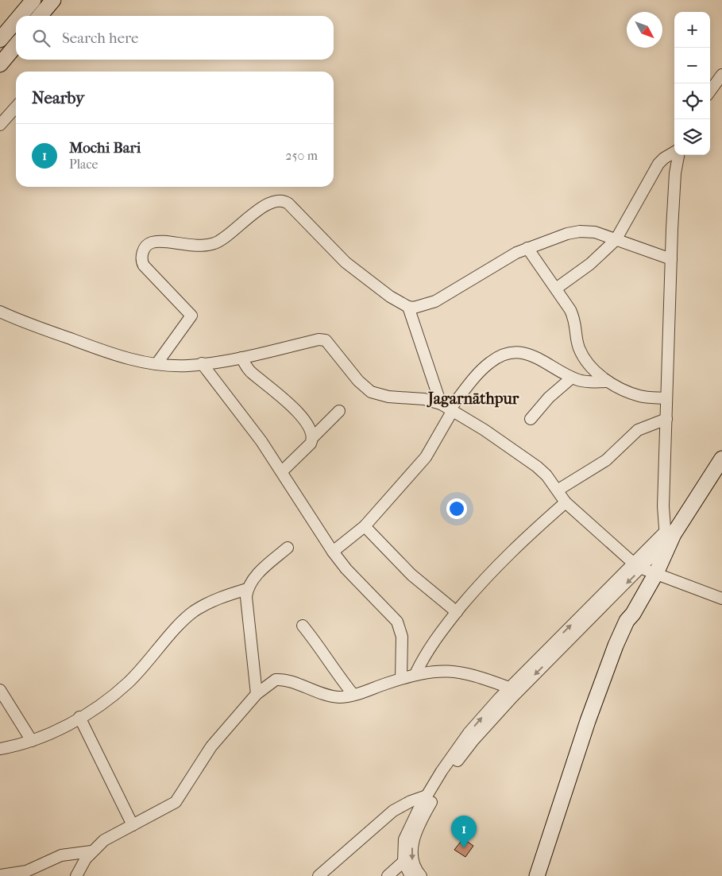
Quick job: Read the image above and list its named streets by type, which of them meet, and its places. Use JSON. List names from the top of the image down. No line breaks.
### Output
{"districts":["Jagarnāthpur"],"north":"bottom right","page":{"map_buttons":["+","−"],"search":"Search here","heading":"Nearby","list":[{"mark":"1","name":"Mochi Bari","note":"Place","value":"250 m"}],"pins":"1"}}
